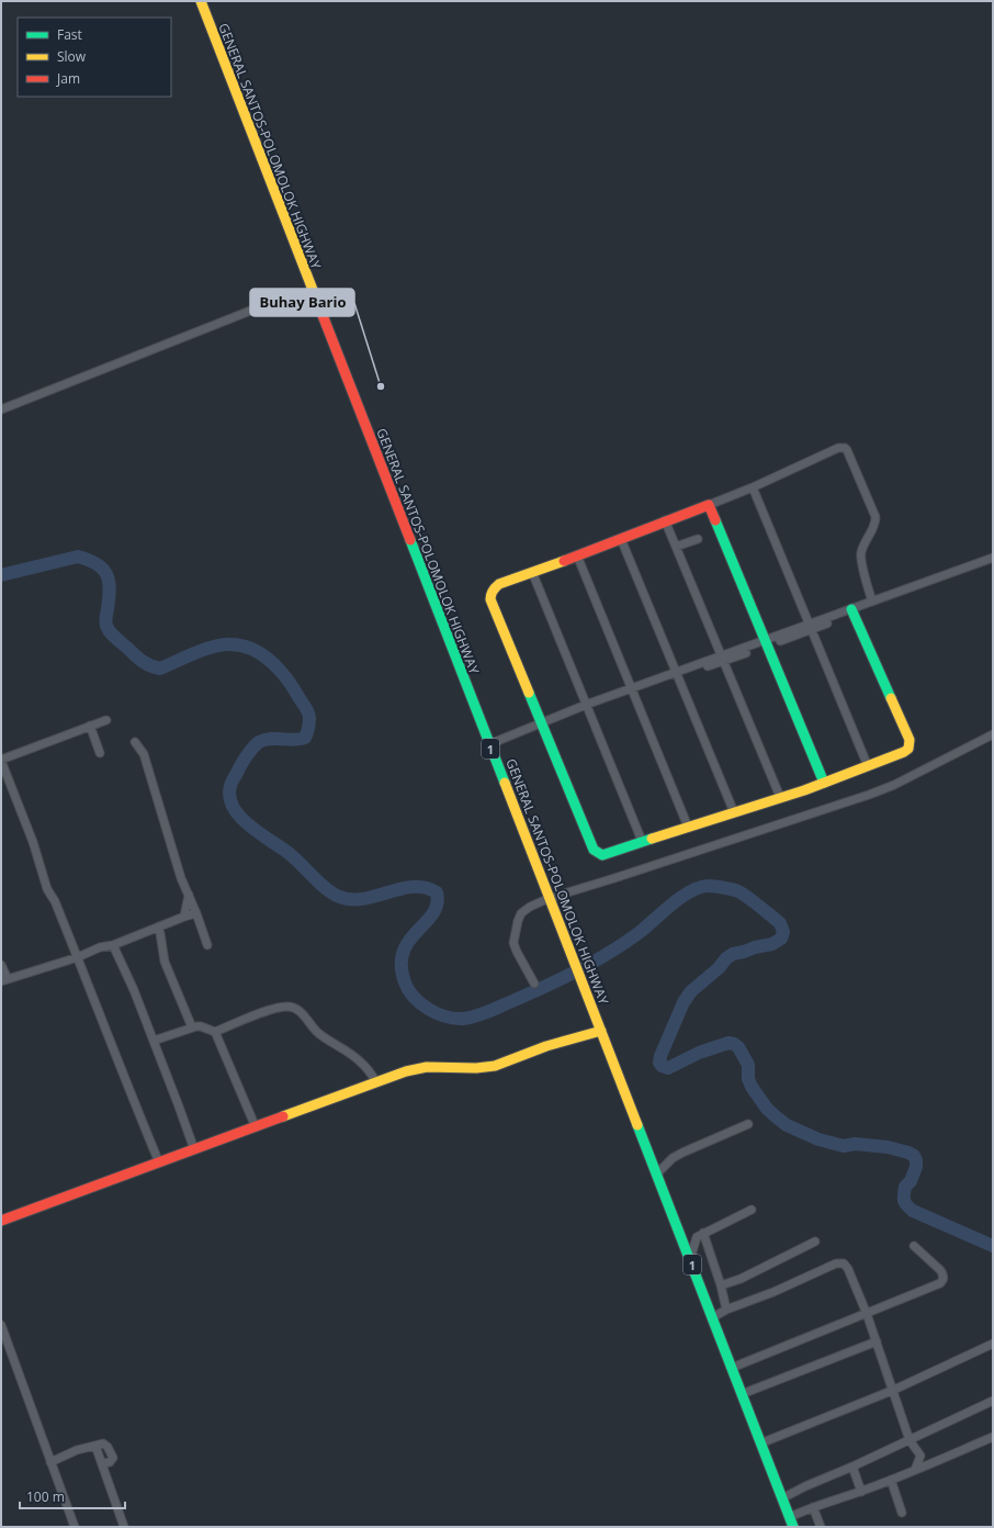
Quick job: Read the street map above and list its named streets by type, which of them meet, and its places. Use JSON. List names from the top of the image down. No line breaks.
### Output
{"streets":{"main road":["GENERAL SANTOS-POLOMOLOK HIGHWAY","1"]},"places":["Buhay Bario"],"legend":["Fast","Slow","Jam"],"scale_bar":"100 m"}
